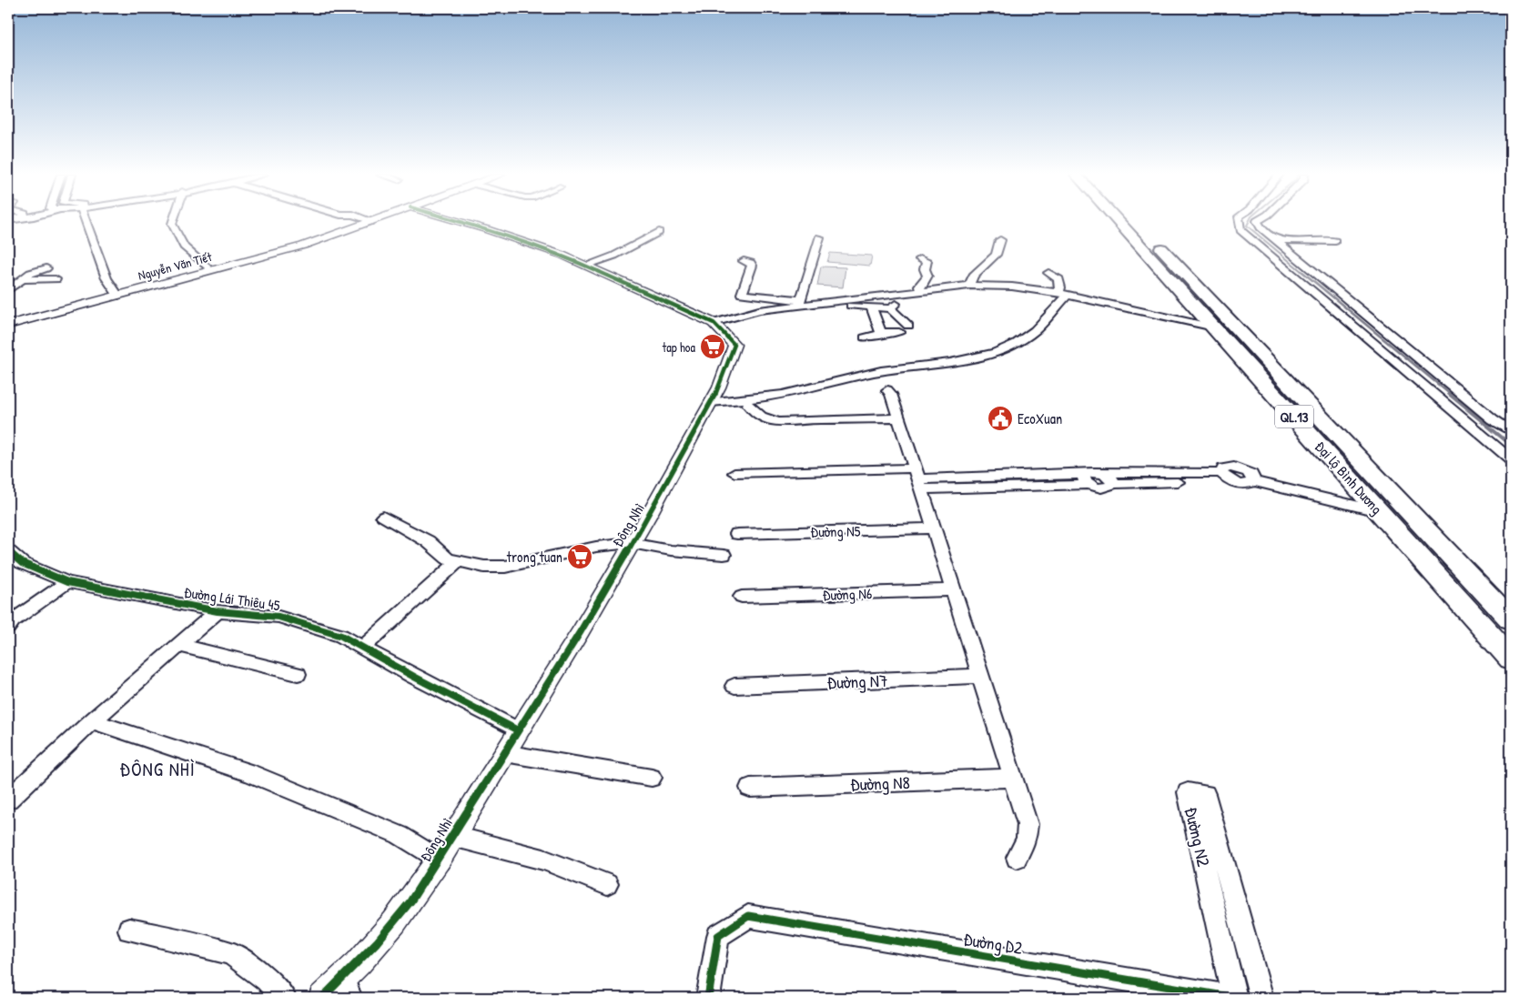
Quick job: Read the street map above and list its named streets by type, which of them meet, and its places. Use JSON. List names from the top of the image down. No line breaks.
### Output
{"streets":{"highway":["QL.13","Đại lộ Bình Dương"],"street":["Nguyễn Văn Tiết","Đông Nhì","Đường N5","Đường N6","Đường Lái Thiêu 45","Đường N7","Đường N8","Đường N2","Đường D2"]},"crossings":[["Đông Nhì","Đường Lái Thiêu 45"],["Đường N2","Đường D2"]],"districts":["ĐÔNG NHÌ"],"places":{"supermarket":["tap hoa","trong tuan"],"public building":["EcoXuan"]}}
